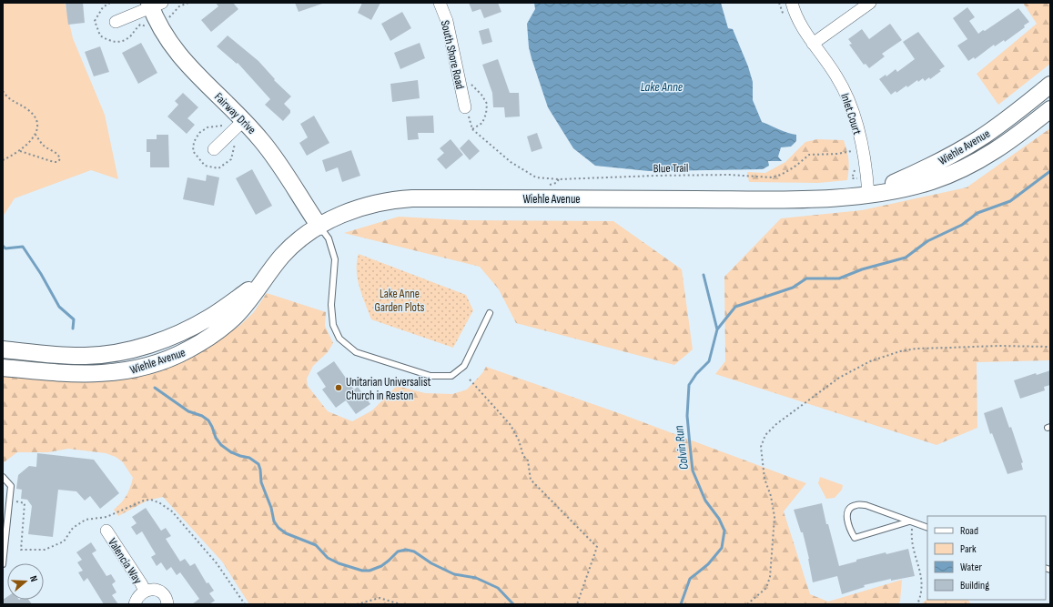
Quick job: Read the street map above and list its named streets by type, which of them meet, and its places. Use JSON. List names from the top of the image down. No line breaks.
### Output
{"streets":{"main road":["Fairway Drive","Wiehle Avenue"],"street":["South Shore Road","Inlet Court","Valencia Way"],"path":["Blue Trail"]},"crossings":[["Fairway Drive","Wiehle Avenue"],["Inlet Court","Wiehle Avenue"]],"water":["Lake Anne","Colvin Run"],"parks":["Lake Anne Garden Plots"],"places":["Unitarian Universalist Church in Reston"],"legend":["Road","Park","Water","Building"],"north":"right"}
